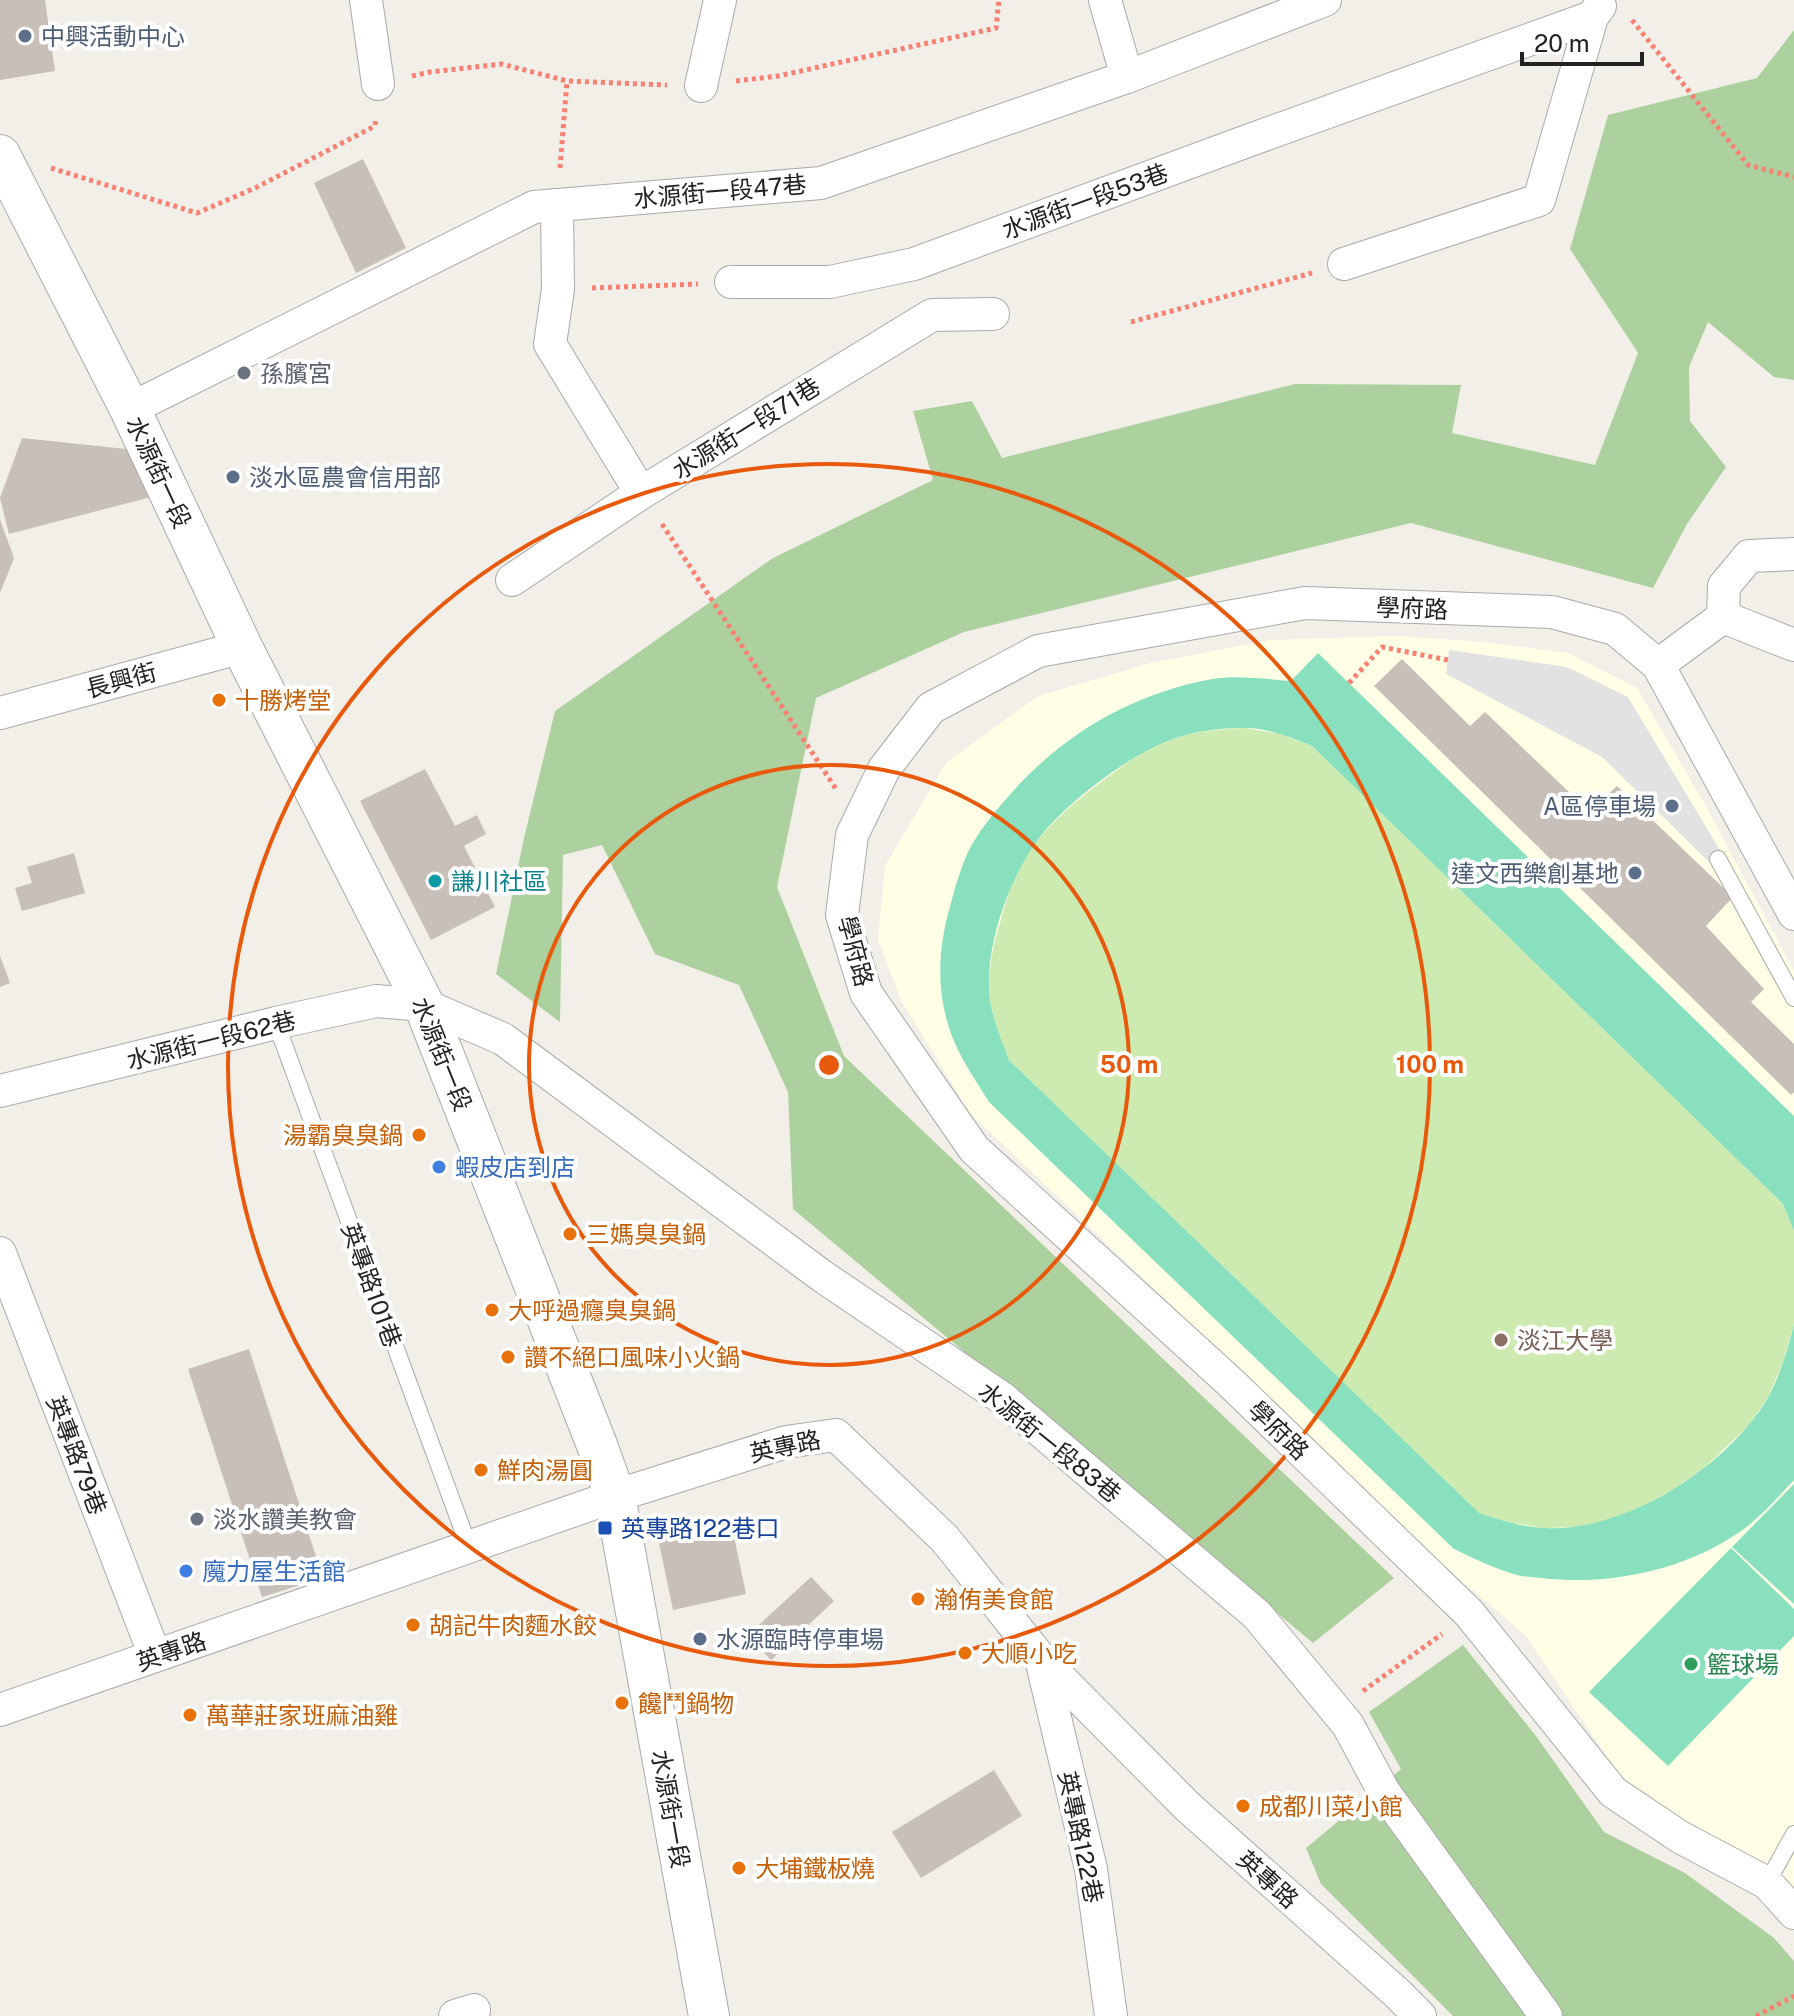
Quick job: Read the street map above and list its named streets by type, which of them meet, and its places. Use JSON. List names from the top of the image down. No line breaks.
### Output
{"streets":{"street":["水源街一段47巷","水源街一段53巷","水源街一段71巷","水源街一段","學府路","長興街","水源街一段62巷","水源街一段83巷","英專路","英專路79巷","英專路122巷"],"lane":["英專路101巷"]},"crossings":[["水源街一段47巷","水源街一段"],["水源街一段","長興街"],["水源街一段","水源街一段62巷"],["水源街一段","水源街一段83巷"],["水源街一段","英專路"],["水源街一段62巷","英專路101巷"],["水源街一段62巷","水源街一段83巷"],["英專路101巷","英專路"],["英專路","英專路79巷"],["英專路","英專路122巷"]],"places":{"other":["中興活動中心","孫臏宮","淡水區農會信用部","十勝烤堂","A區停車場","達文西樂創基地","謙川社區","湯霸臭臭鍋","蝦皮店到店","三媽臭臭鍋","大呼過癮臭臭鍋","淡江大學","讚不絕口風味小火鍋","鮮肉湯圓","淡水讚美教會","魔力屋生活館","瀚侑美食館","胡記牛肉麵水餃","水源臨時停車場","大順小吃","籃球場","饞鬥鍋物","萬華莊家班麻油雞","成都川菜小館","大埔鐵板燒"],"transit":["英專路122巷口"]},"scale_bar":"20 m","rings":["50 m","100 m"]}
